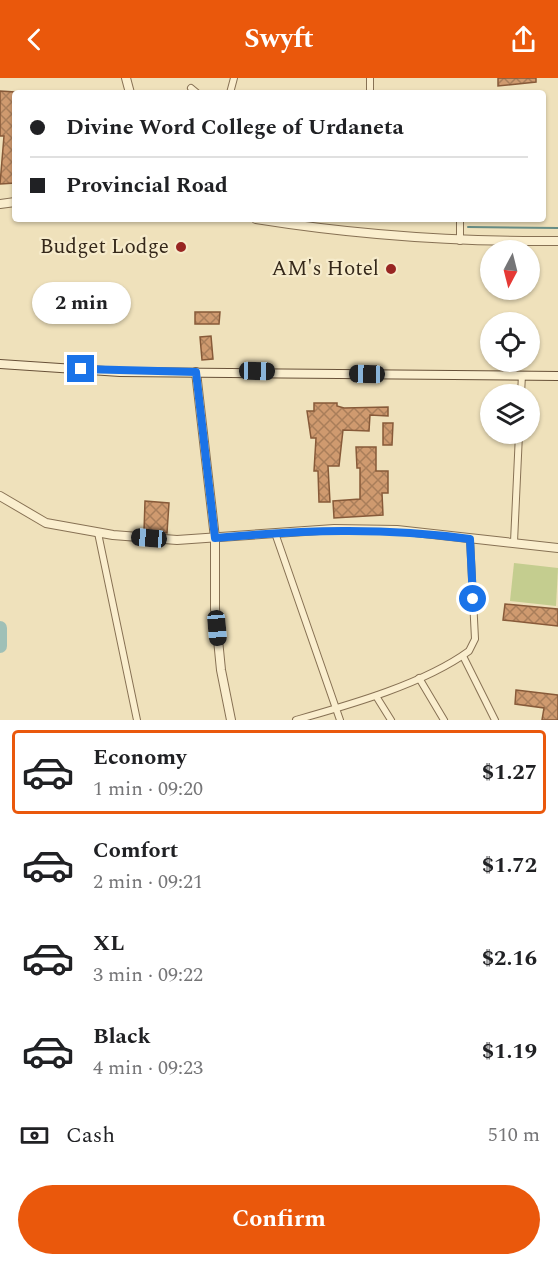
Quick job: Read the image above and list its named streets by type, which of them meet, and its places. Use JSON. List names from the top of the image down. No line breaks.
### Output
{"places":["Budget Lodge","AM's Hotel"],"north":"bottom","page":{"header":"Swyft","banner":["Divine Word College of Urdaneta","Provincial Road"],"bubble":"2 min","list":[{"name":"Economy","note":"1 min · 09:20","value":"$1.27"},{"name":"Comfort","note":"2 min · 09:21","value":"$1.72"},{"name":"XL","note":"3 min · 09:22","value":"$2.16"},{"name":"Black","note":"4 min · 09:23","value":"$1.19"}],"pay":["Cash","510 m"],"buttons":"Confirm"}}
